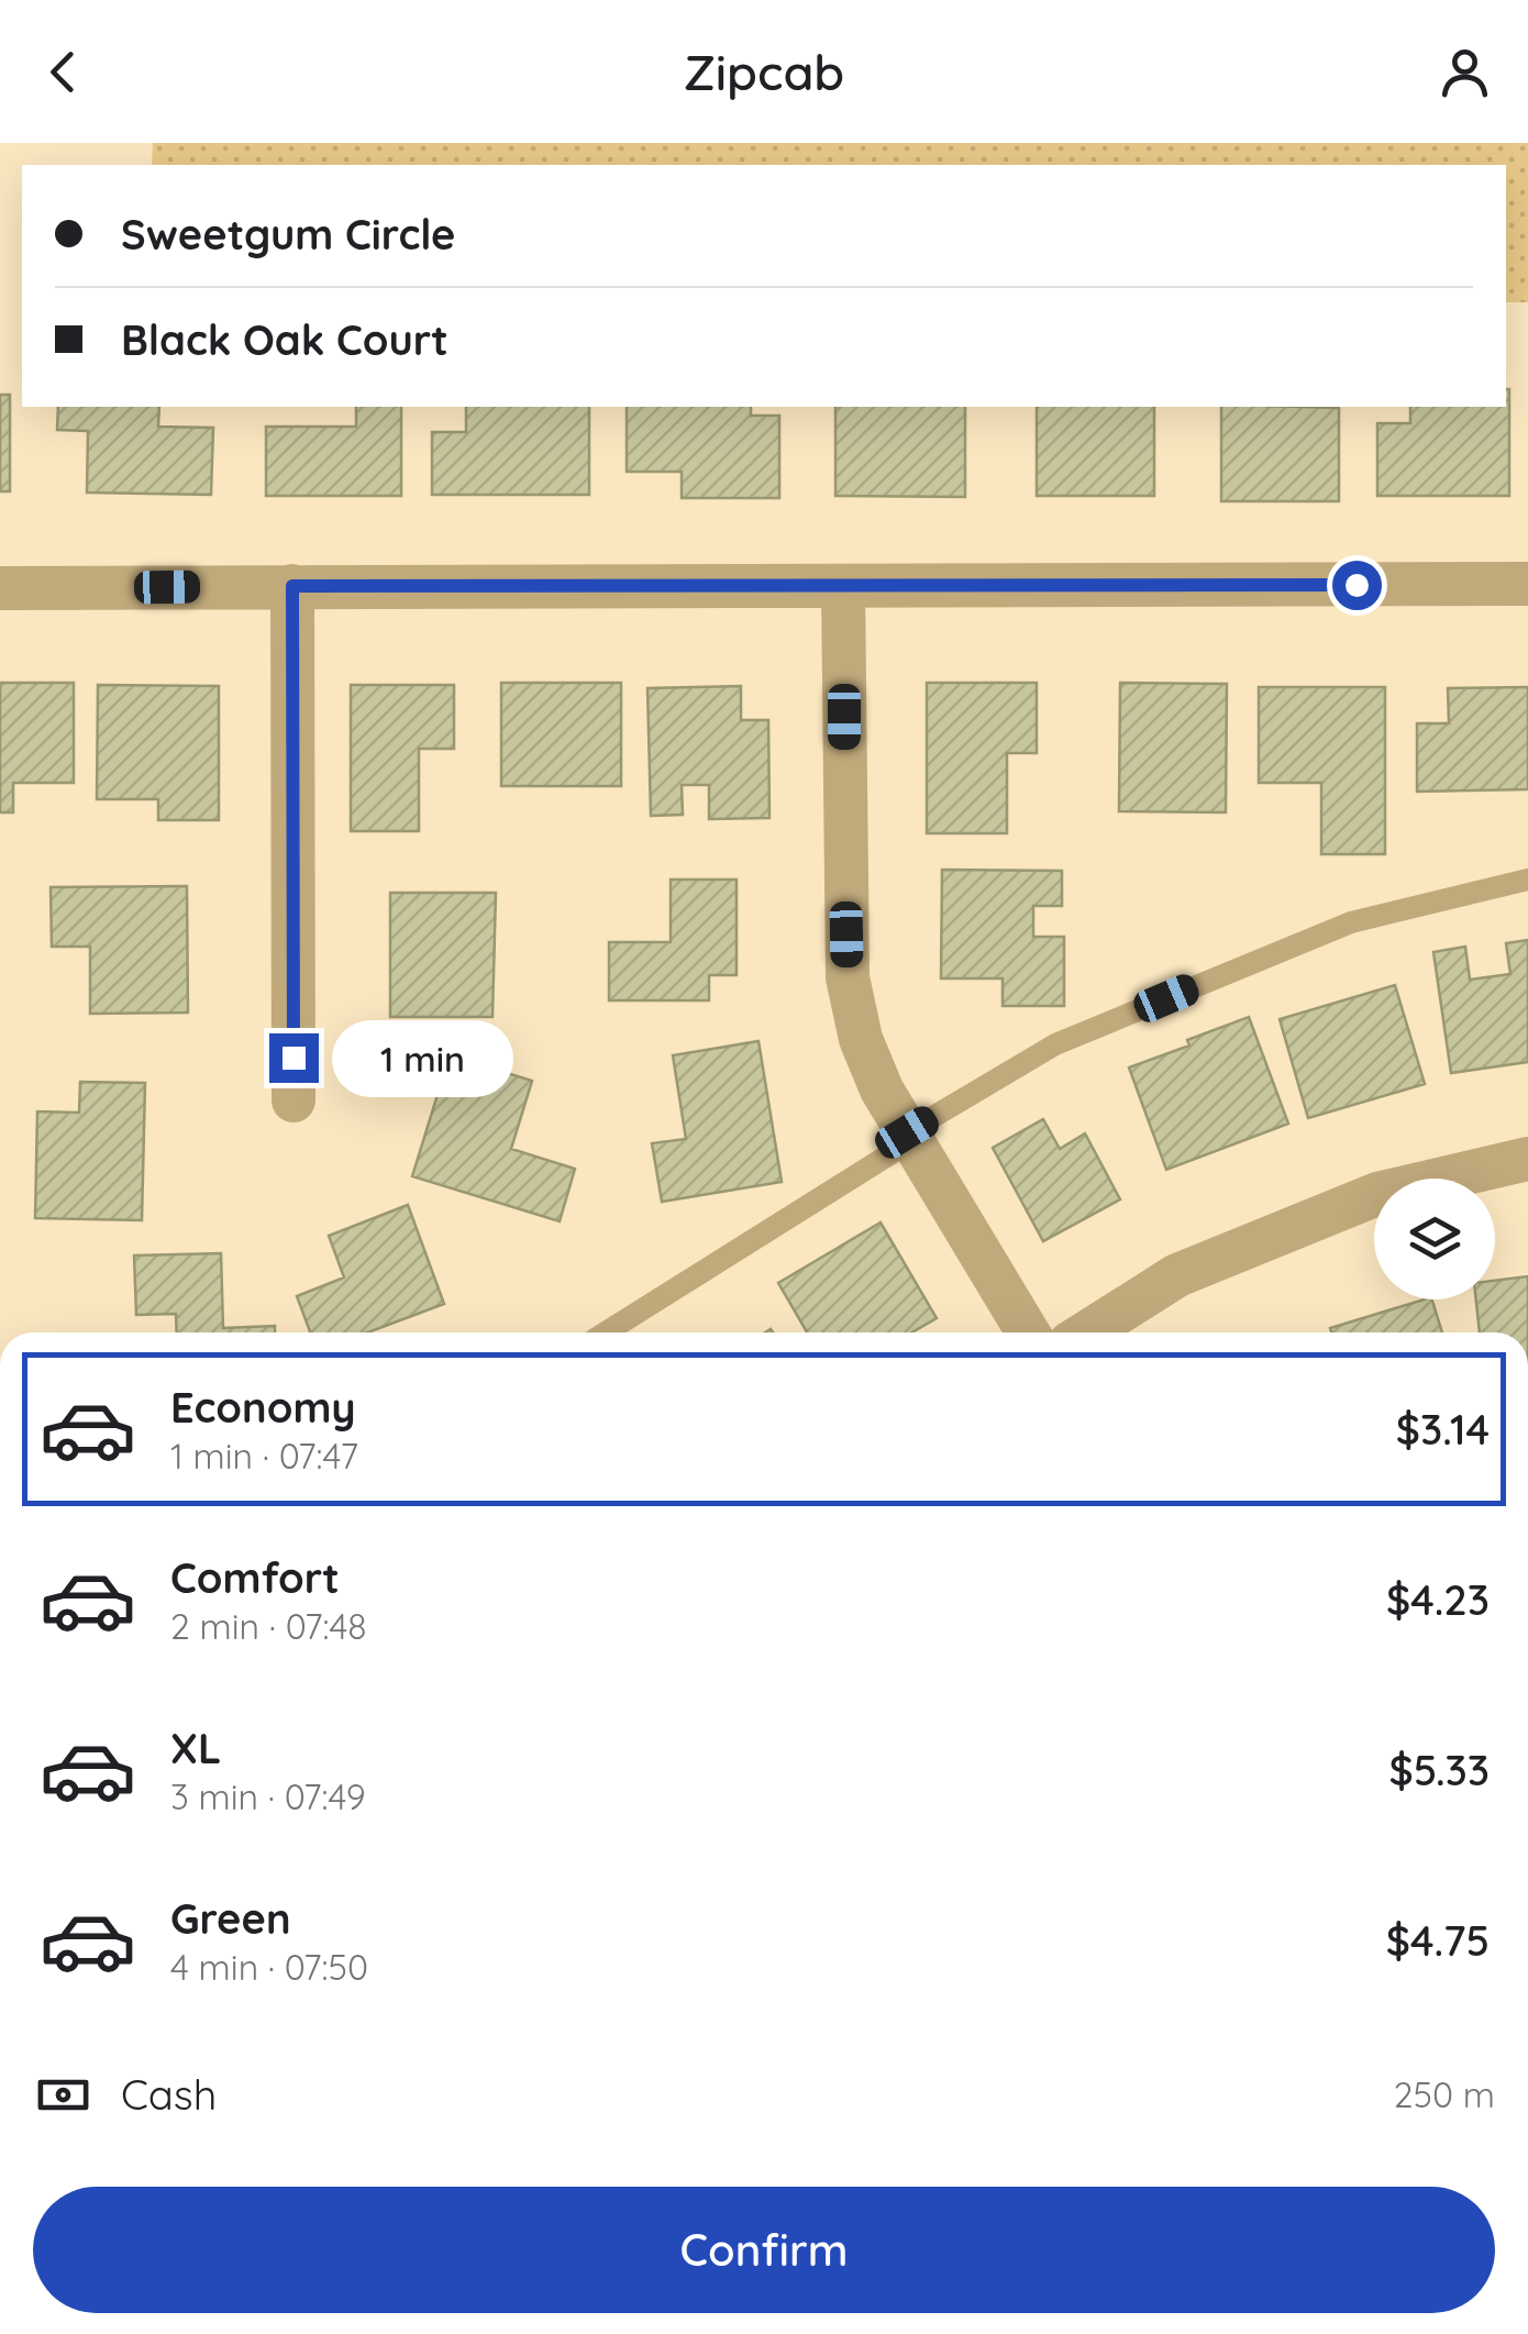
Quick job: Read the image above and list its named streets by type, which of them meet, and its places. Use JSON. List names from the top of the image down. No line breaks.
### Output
{"page":{"header":"Zipcab","banner":["Sweetgum Circle","Black Oak Court"],"bubble":"1 min","list":[{"name":"Economy","note":"1 min · 07:47","value":"$3.14"},{"name":"Comfort","note":"2 min · 07:48","value":"$4.23"},{"name":"XL","note":"3 min · 07:49","value":"$5.33"},{"name":"Green","note":"4 min · 07:50","value":"$4.75"}],"pay":["Cash","250 m"],"buttons":"Confirm"}}
